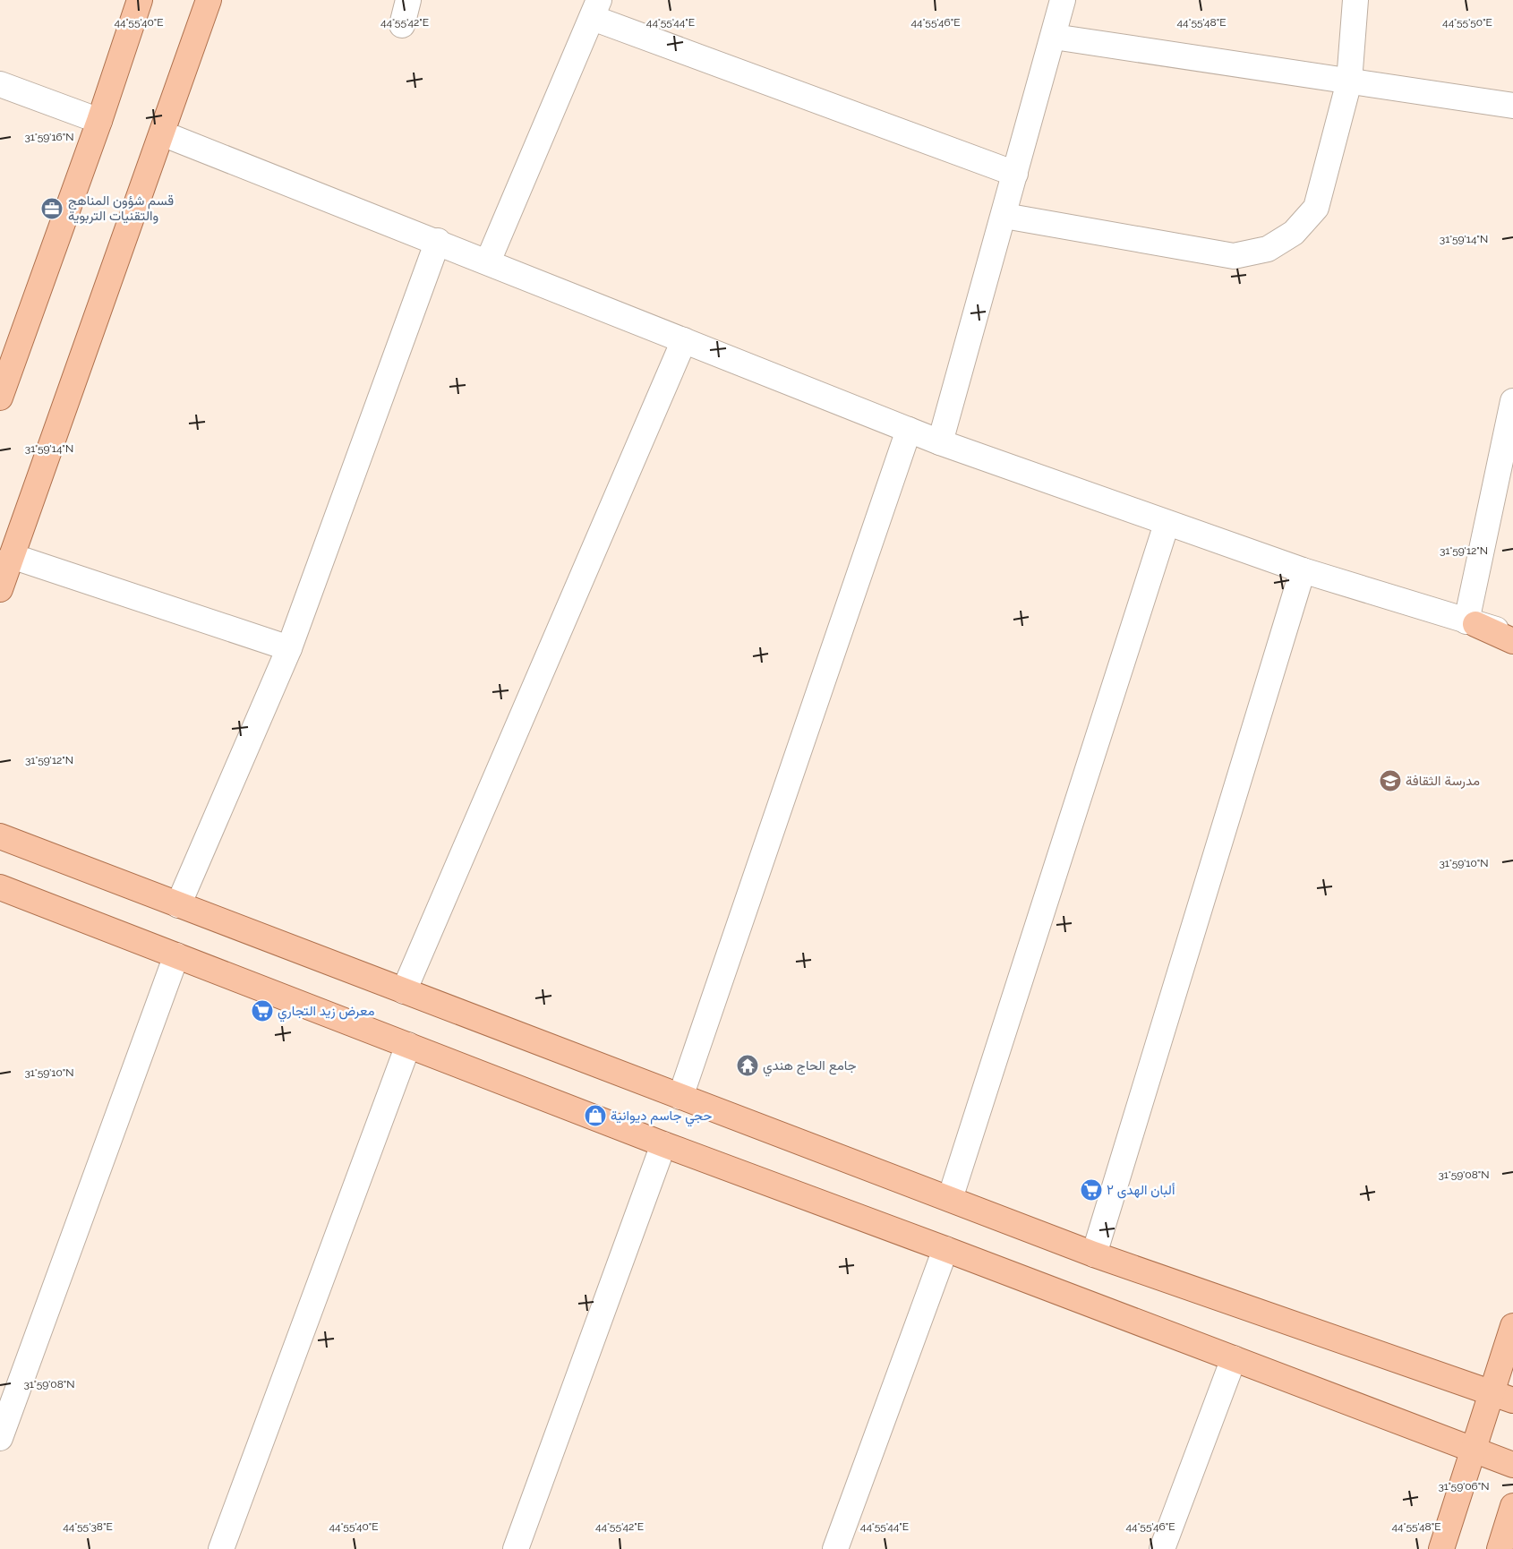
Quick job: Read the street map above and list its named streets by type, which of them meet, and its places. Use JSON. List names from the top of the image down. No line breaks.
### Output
{"places":{"office":["قسم شؤون المناهج والتقنيات التربوية"],"school or university":["مدرسة الثقافة"],"supermarket":["معرض زيد التجاري","ألبان الهدى ٢"],"temple":["جامع الحاج هندي"],"shop":["حجي جاسم ديوانية"]},"coordinates":["44°55'40\"E","44°55'42\"E","44°55'44\"E","44°55'46\"E","44°55'48\"E","44°55'50\"E","31°59'16\"N","31°59'14\"N","31°59'12\"N","31°59'10\"N","31°59'08\"N","31°59'06\"N","44°55'38\"E"]}
